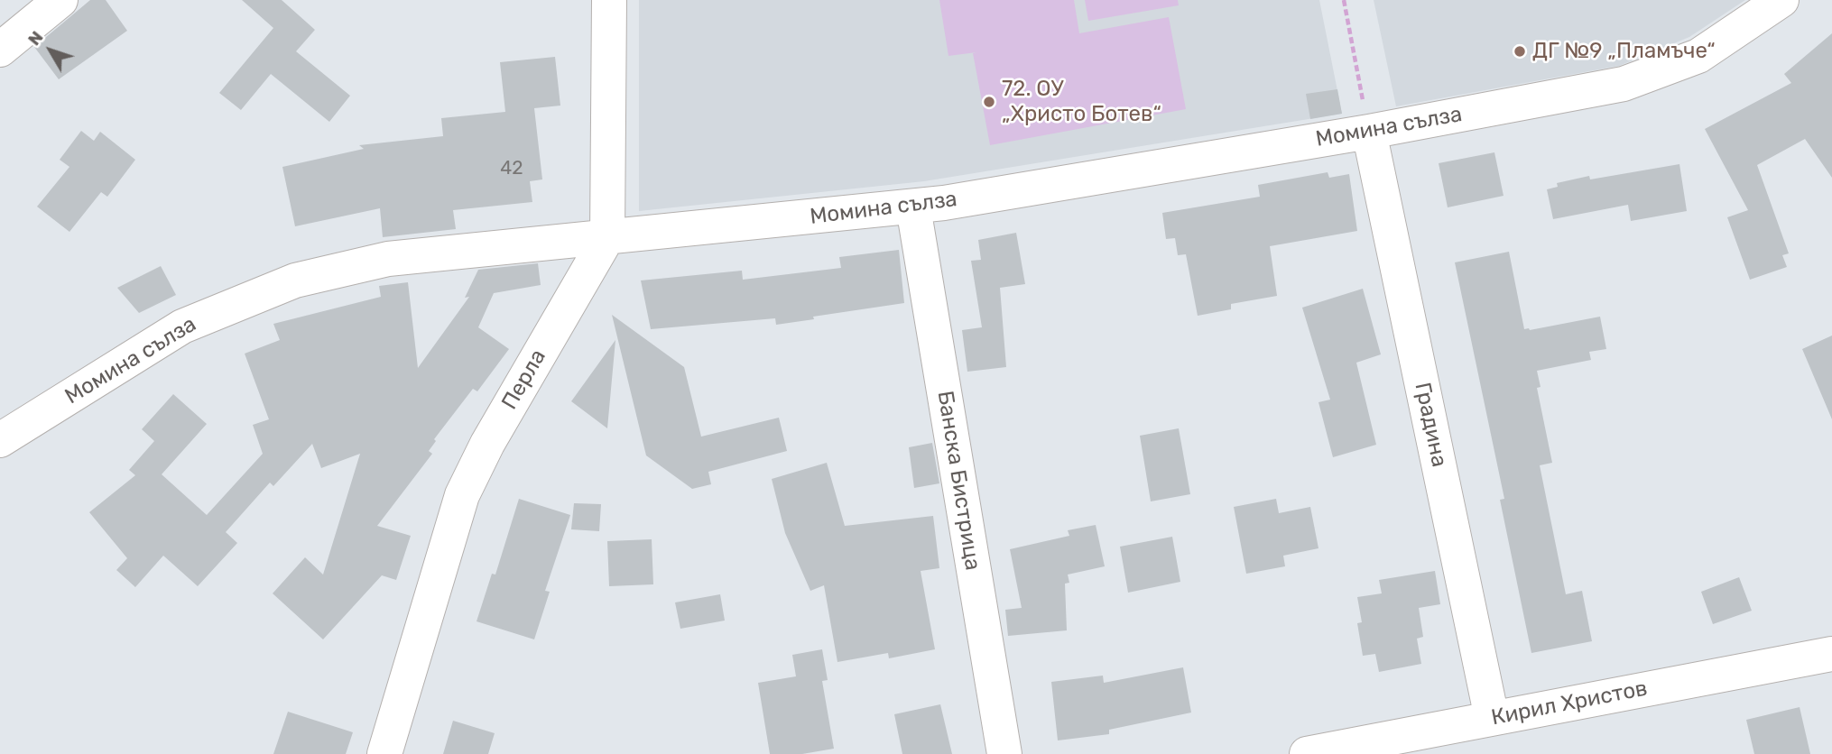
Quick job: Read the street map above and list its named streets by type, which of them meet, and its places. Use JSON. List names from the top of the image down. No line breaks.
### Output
{"streets":{"street":["Момина сълза","Перла","Градина","Банска Бистрица","Кирил Христов"]},"crossings":[["Момина сълза","Перла"],["Момина сълза","Градина"],["Момина сълза","Банска Бистрица"],["Градина","Кирил Христов"]],"places":["ДГ №9 „Пламъче“","72. ОУ „Христо Ботев“"],"house_numbers":["42"],"north":"top left"}
